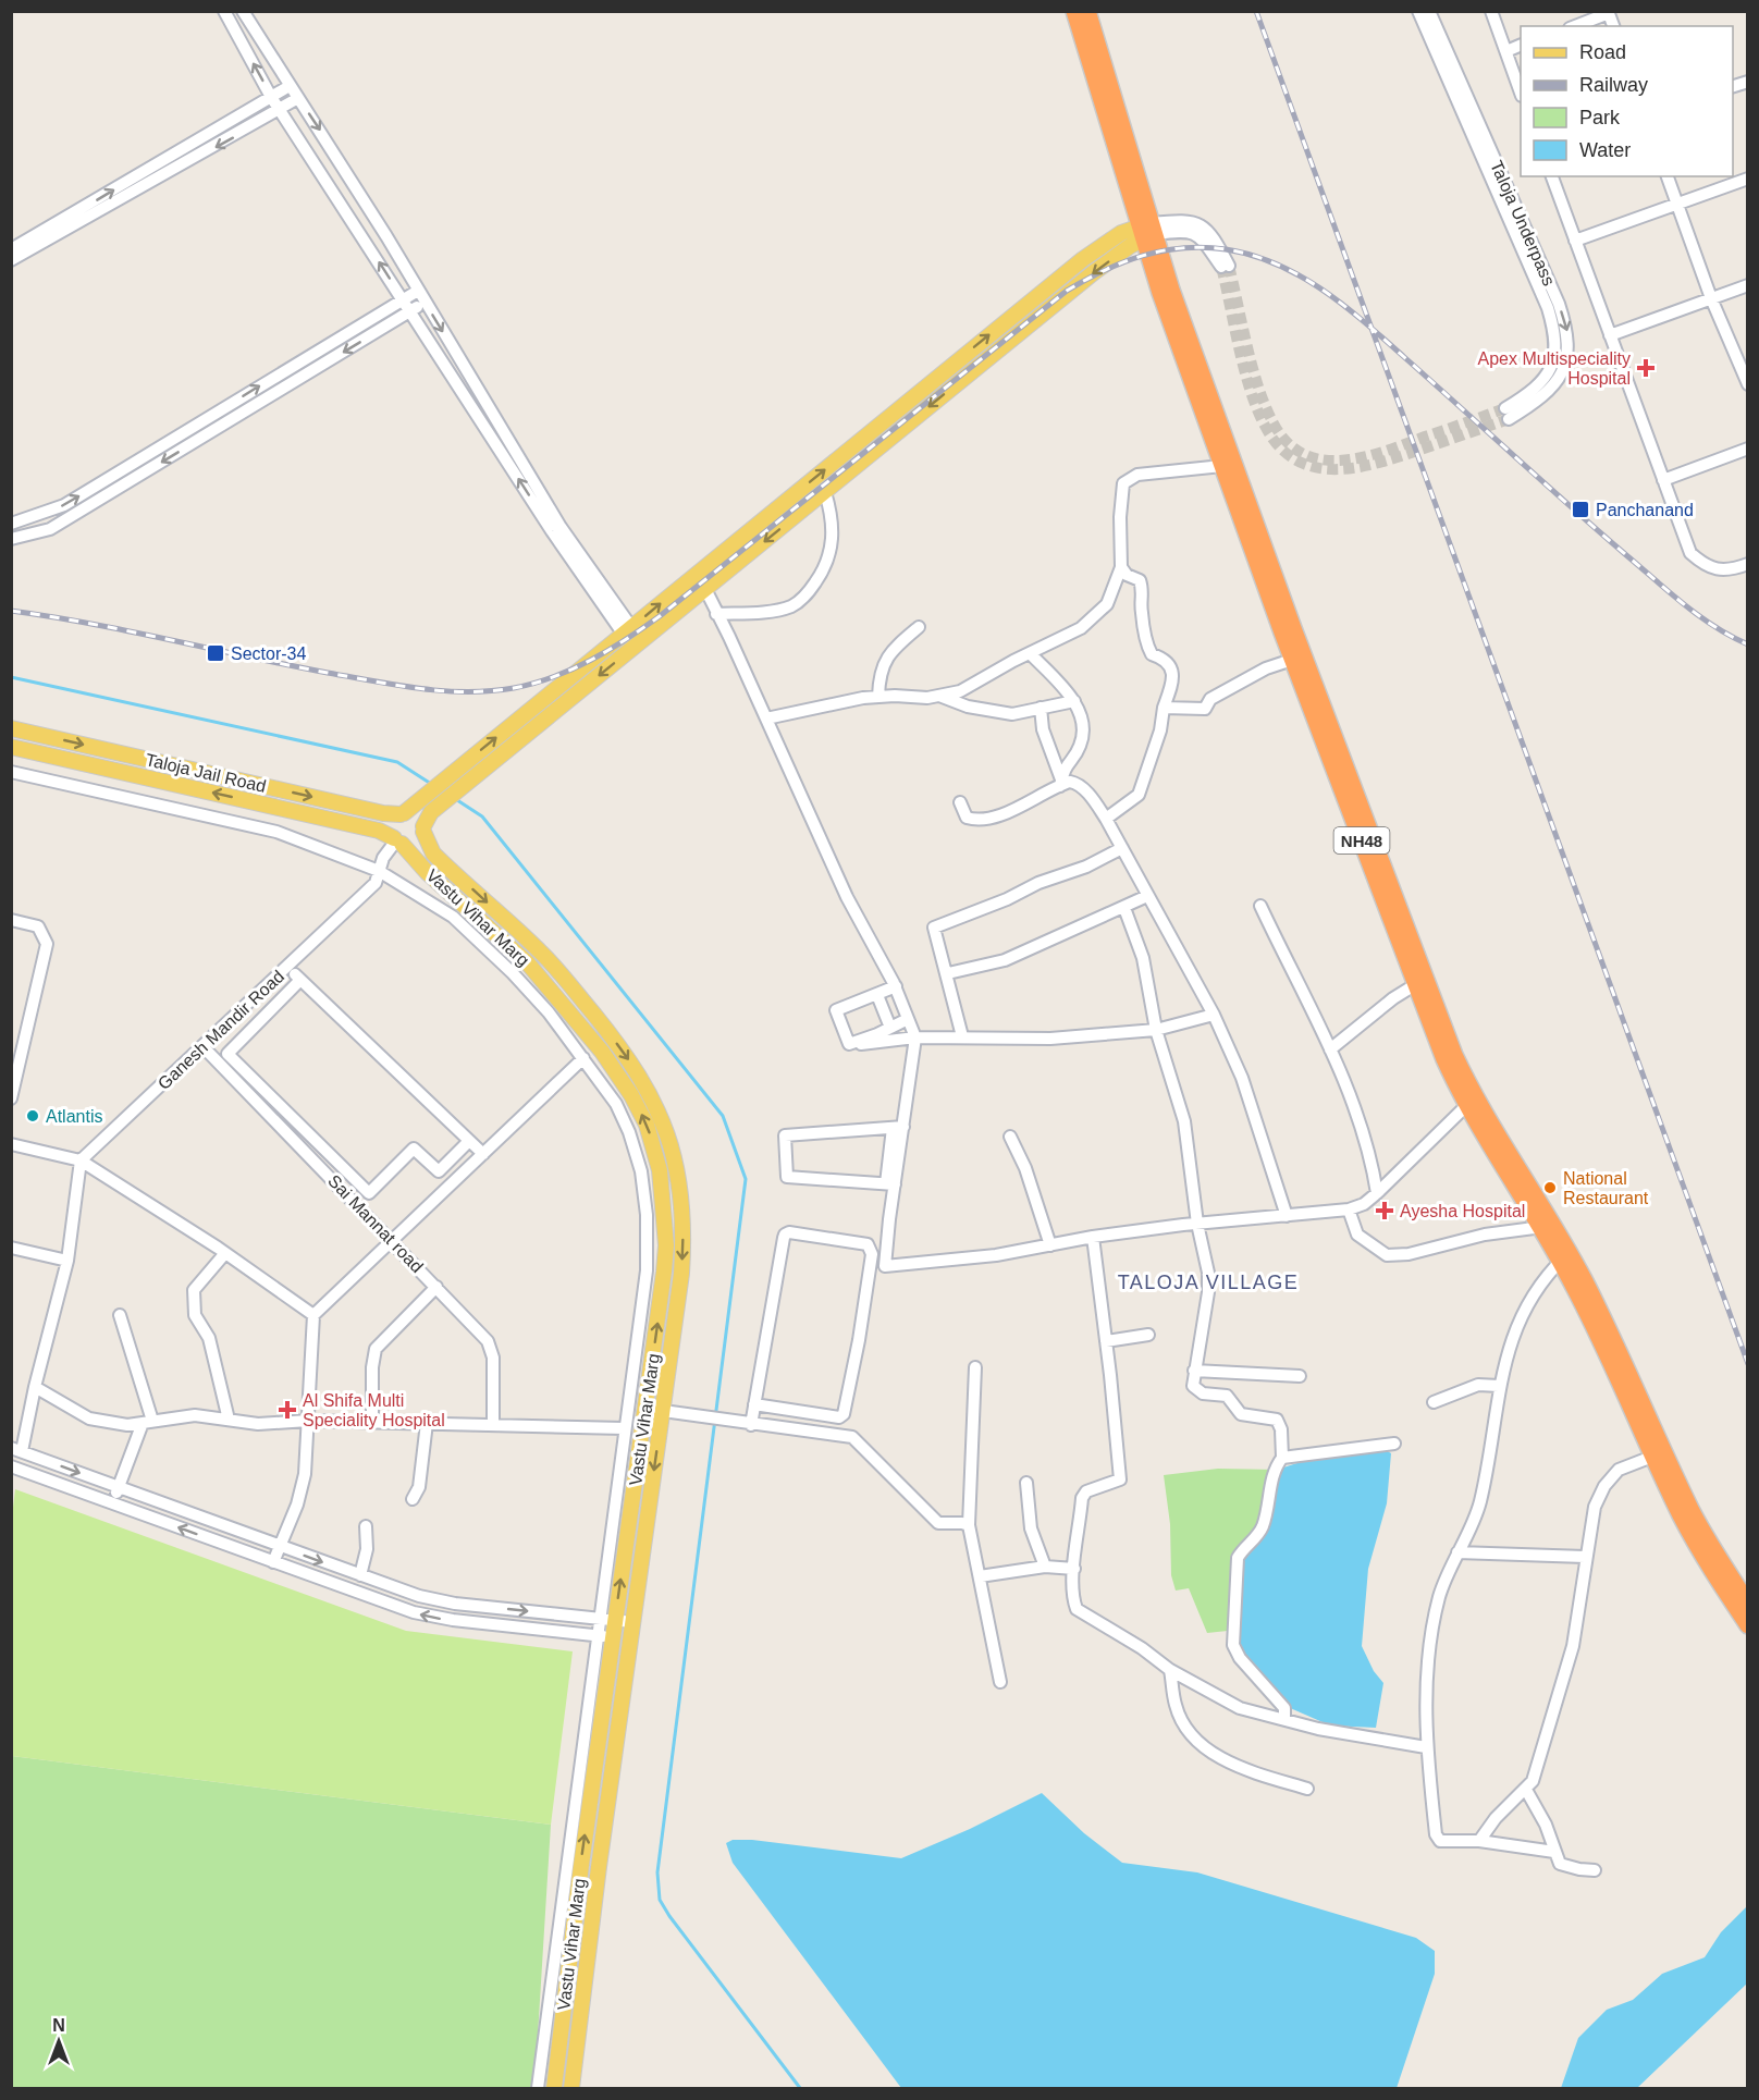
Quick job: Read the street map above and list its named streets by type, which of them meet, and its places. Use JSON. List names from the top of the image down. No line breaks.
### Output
{"streets":{"highway":["NH48"],"main road":["Taloja Jail Road","Vastu Vihar Marg"],"street":["Taloja Underpass","Ganesh Mandir Road","Sai Mannat road"]},"crossings":[["Taloja Jail Road","Vastu Vihar Marg"],["Taloja Jail Road","Ganesh Mandir Road"],["Vastu Vihar Marg","Ganesh Mandir Road"],["Ganesh Mandir Road","Sai Mannat road"]],"districts":["TALOJA VILLAGE"],"places":{"health":["Apex Multispeciality Hospital","Ayesha Hospital","Al Shifa Multi Speciality Hospital"],"transit":["Panchanand","Sector-34"],"other":["Atlantis","National Restaurant"]},"legend":["Road","Railway","Park","Water"],"north":"top"}
